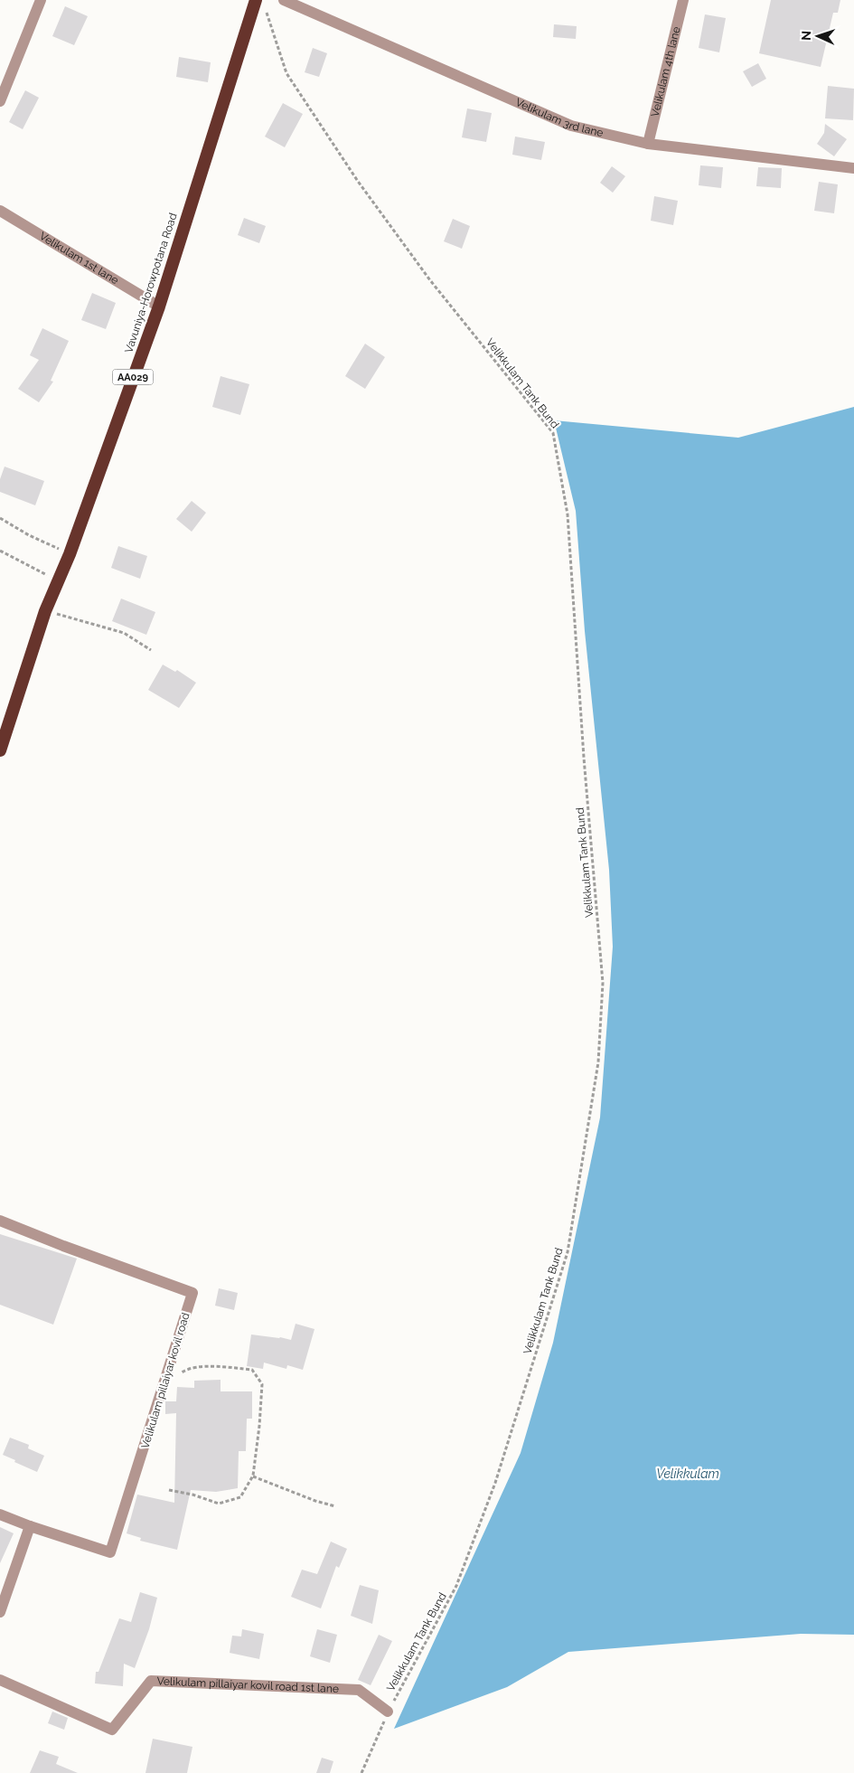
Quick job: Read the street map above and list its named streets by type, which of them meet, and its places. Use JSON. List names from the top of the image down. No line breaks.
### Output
{"streets":{"highway":["Vavuniya-Horowpotana Road","AA029"],"street":["Velikulam 4th lane","Velikulam 3rd lane","Velikulam 1st lane","Velikulam pillaiyar kovil road","Velikulam pillaiyar kovil road 1st lane"],"path":["Velikkulam Tank Bund"]},"crossings":[["Velikulam 4th lane","Velikulam 3rd lane"],["Velikulam 1st lane","Vavuniya-Horowpotana Road"],["Vavuniya-Horowpotana Road","Velikkulam Tank Bund"],["Velikkulam Tank Bund","Velikulam pillaiyar kovil road 1st lane"]],"water":["Velikkulam"],"north":"left"}
